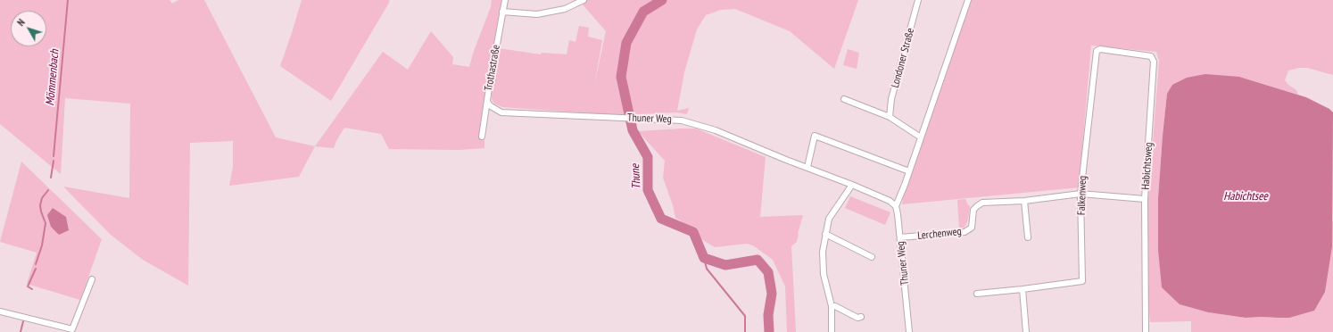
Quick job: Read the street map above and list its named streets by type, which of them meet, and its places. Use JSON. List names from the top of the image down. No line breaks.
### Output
{"streets":{"street":["Londoner Straße","Trothastraße","Thuner Weg","Habichtsweg","Falkenweg","Lerchenweg"]},"crossings":[["Trothastraße","Thuner Weg"],["Thuner Weg","Lerchenweg"],["Habichtsweg","Falkenweg"],["Habichtsweg","Lerchenweg"],["Falkenweg","Lerchenweg"]],"water":["Mömmenbach","Thune","Habichtsee"],"north":"top left"}
